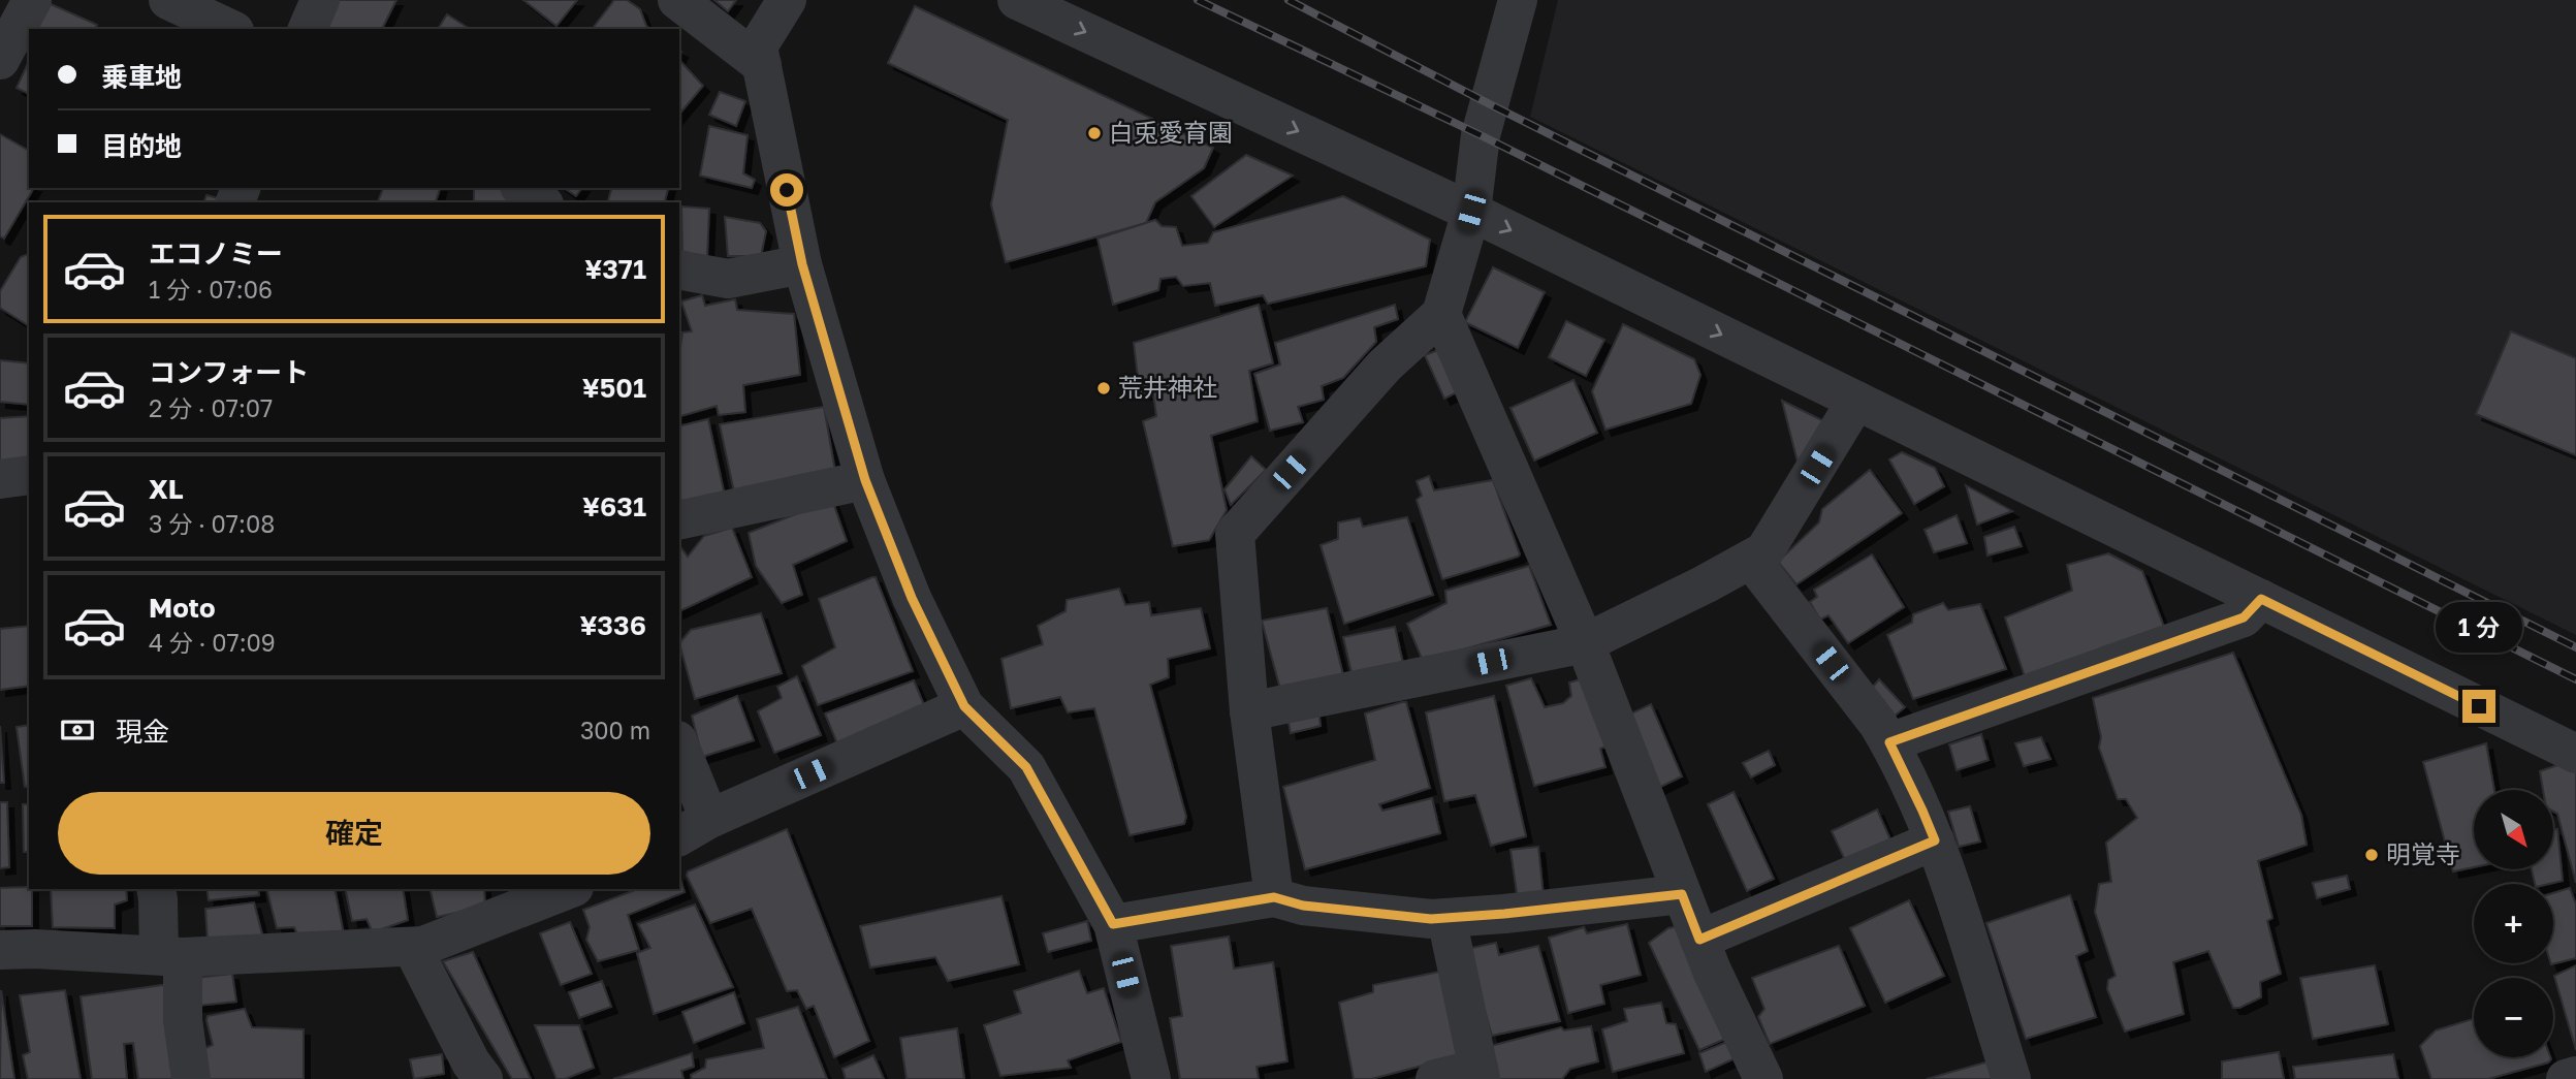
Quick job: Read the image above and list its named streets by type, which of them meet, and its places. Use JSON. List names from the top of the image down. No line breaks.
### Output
{"places":["白兎愛育園","荒井神社","明覚寺"],"north":"bottom right","page":{"banner":["乗車地","目的地"],"list":[{"name":"エコノミー","note":"1 分 · 07:06","value":"¥371"},{"name":"コンフォート","note":"2 分 · 07:07","value":"¥501"},{"name":"XL","note":"3 分 · 07:08","value":"¥631"},{"name":"Moto","note":"4 分 · 07:09","value":"¥336"}],"bubble":"1 分","pay":["現金","300 m"],"buttons":"確定","map_buttons":["+","−"]}}
